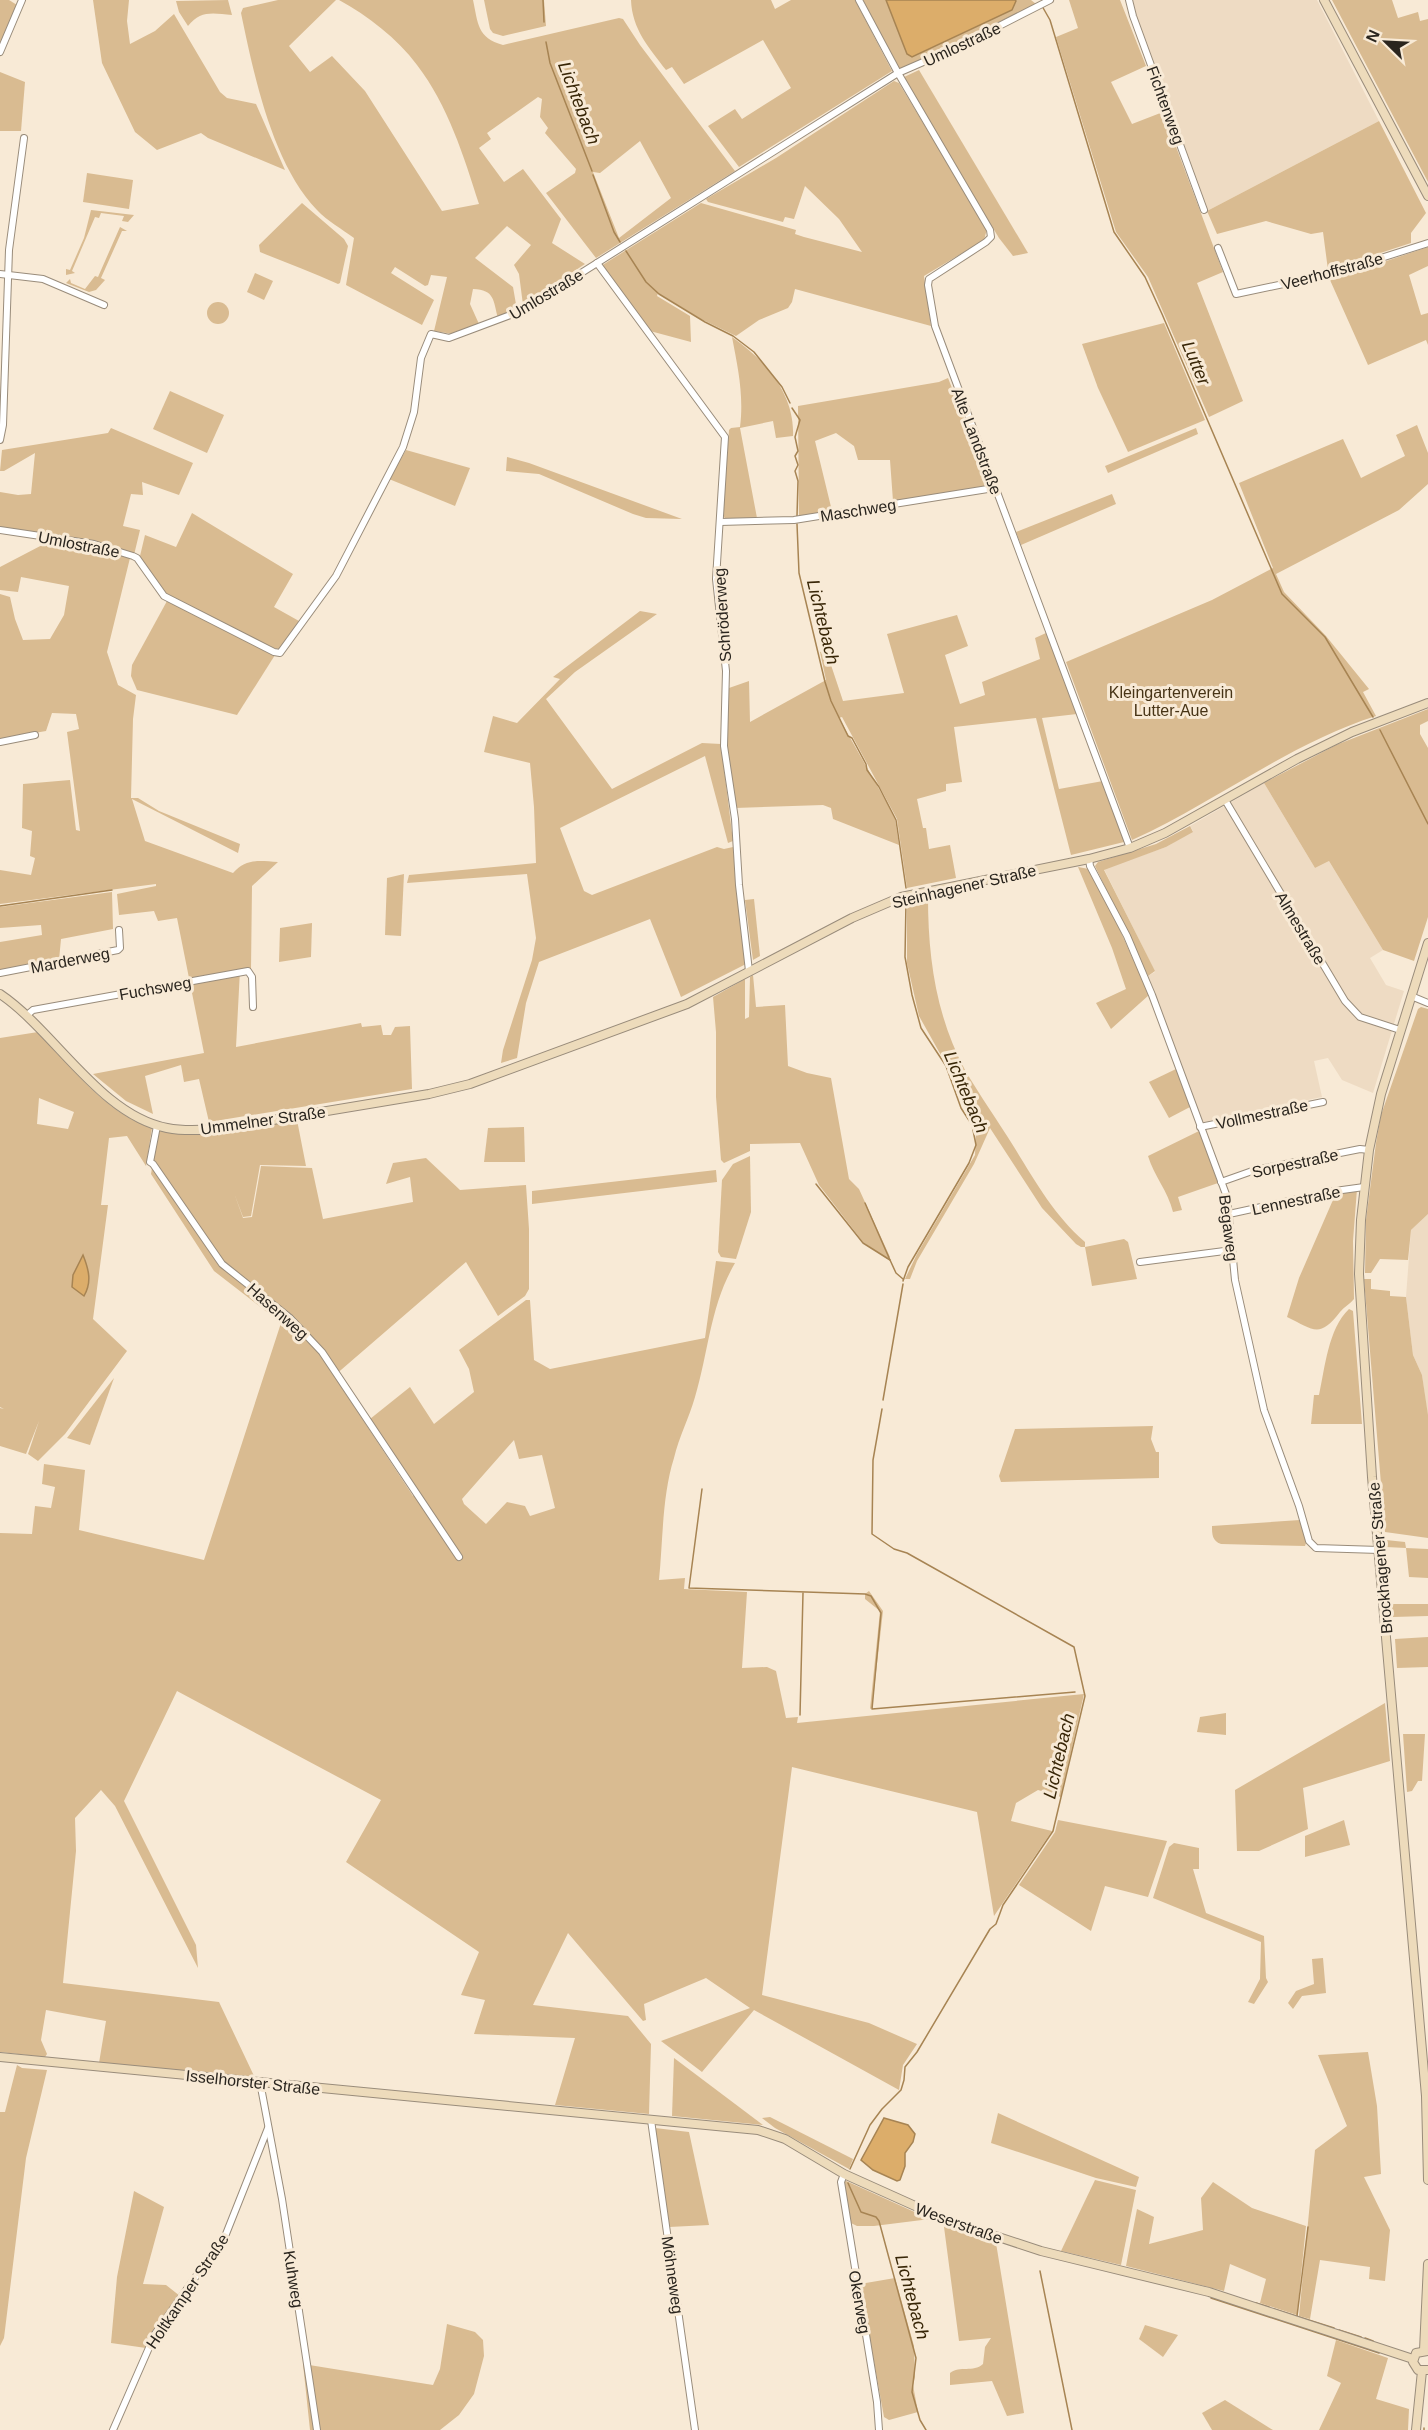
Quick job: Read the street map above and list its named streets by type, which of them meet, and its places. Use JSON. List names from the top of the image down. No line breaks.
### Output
{"streets":{"main road":["Steinhagener Straße","Ummelner Straße","Brockhagener Straße","Isselhorster Straße","Weserstraße"],"street":["Umlostraße","Fichtenweg","Veerhoffstraße","Alte Landstraße","Maschweg","Schröderweg","Almestraße","Marderweg","Fuchsweg","Vollmestraße","Sorpestraße","Lennestraße","Begaweg","Hasenweg","Möhneweg","Kuhweg","Holtkamper Straße","Okerweg"]},"crossings":[["Umlostraße","Alte Landstraße"],["Umlostraße","Schröderweg"],["Alte Landstraße","Maschweg"],["Alte Landstraße","Steinhagener Straße"],["Maschweg","Schröderweg"],["Schröderweg","Steinhagener Straße"],["Steinhagener Straße","Almestraße"],["Steinhagener Straße","Ummelner Straße"],["Steinhagener Straße","Begaweg"],["Almestraße","Brockhagener Straße"],["Fuchsweg","Ummelner Straße"],["Vollmestraße","Begaweg"],["Ummelner Straße","Hasenweg"],["Sorpestraße","Begaweg"],["Sorpestraße","Brockhagener Straße"],["Lennestraße","Begaweg"],["Lennestraße","Brockhagener Straße"],["Begaweg","Brockhagener Straße"],["Isselhorster Straße","Weserstraße"],["Weserstraße","Möhneweg"],["Weserstraße","Okerweg"],["Kuhweg","Holtkamper Straße"]],"water":["Lichtebach","Lutter"],"parks":["Kleingartenverein Lutter-Aue"],"north":"top left"}
